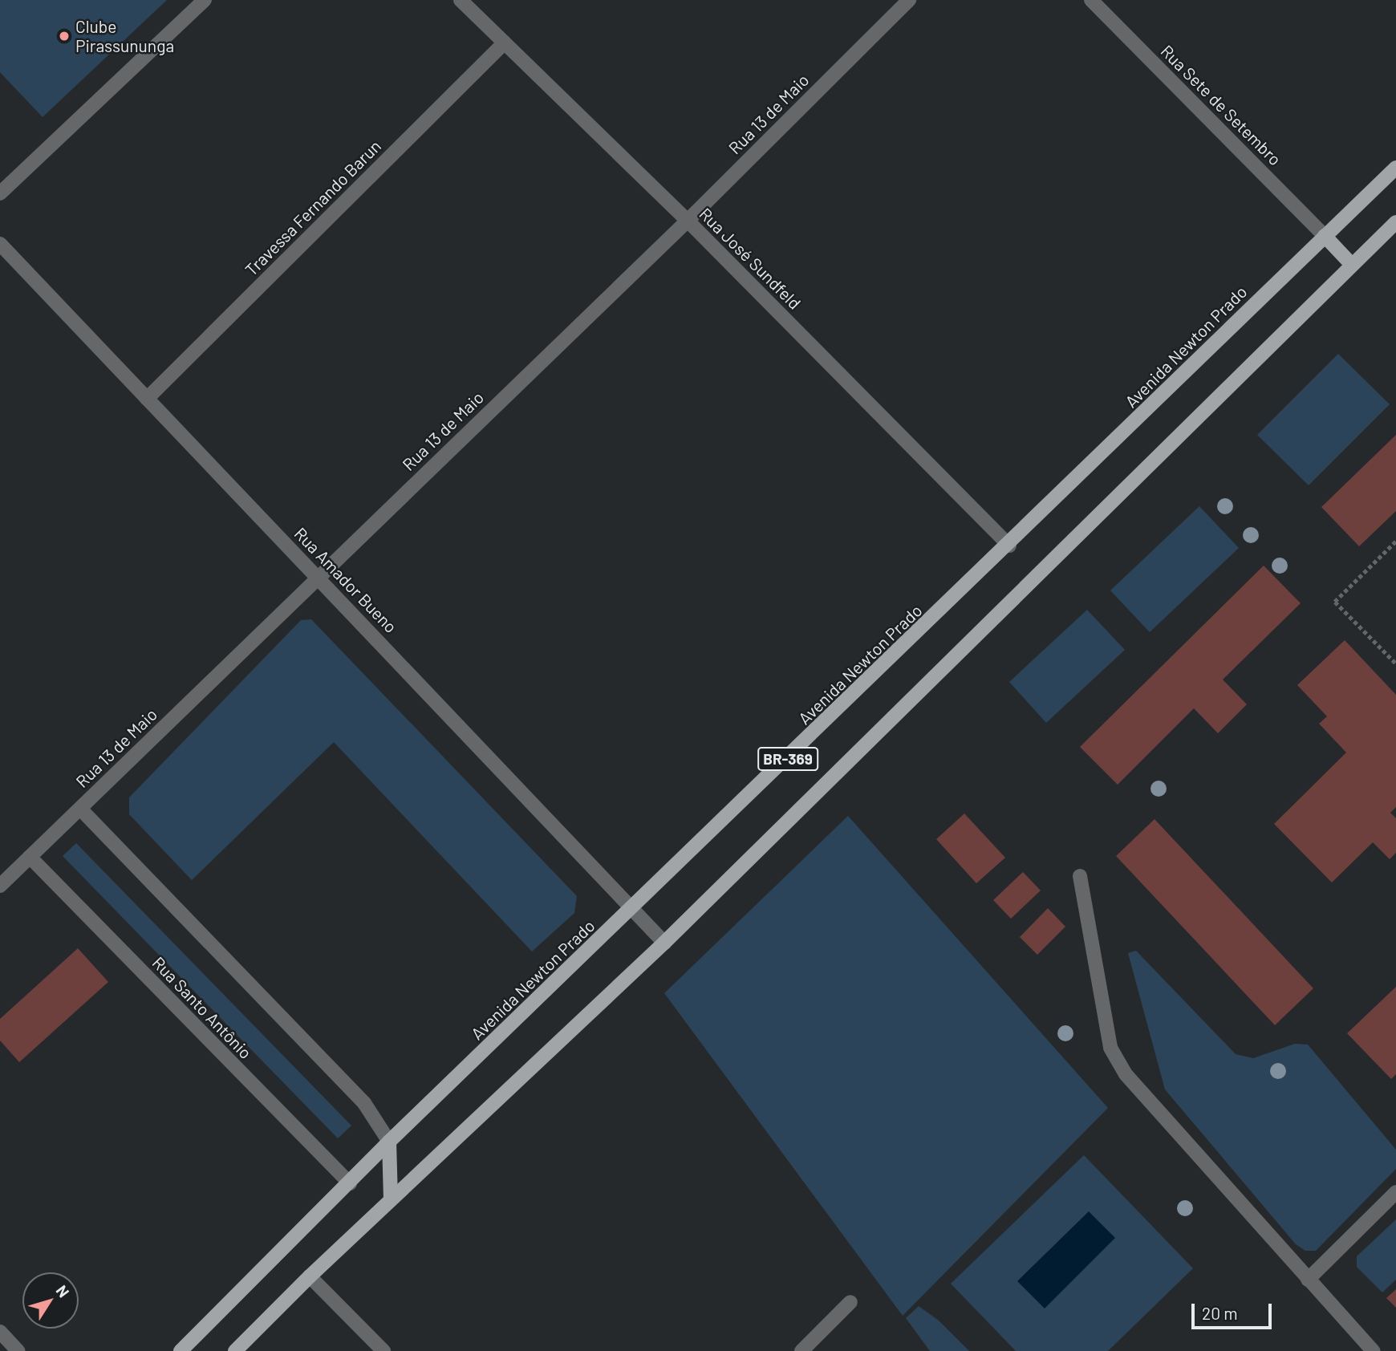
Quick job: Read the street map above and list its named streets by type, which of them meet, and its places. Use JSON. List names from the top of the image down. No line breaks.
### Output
{"streets":{"main road":["Avenida Newton Prado","BR-369"],"street":["Rua Sete de Setembro","Rua 13 de Maio","Travessa Fernando Barun","Rua José Sundfeld","Rua Amador Bueno","Rua Santo Antônio"]},"crossings":[["Rua Sete de Setembro","Avenida Newton Prado"],["Rua 13 de Maio","Rua José Sundfeld"],["Rua 13 de Maio","Rua Amador Bueno"],["Rua 13 de Maio","Rua Santo Antônio"],["Travessa Fernando Barun","Rua José Sundfeld"],["Travessa Fernando Barun","Rua Amador Bueno"],["Rua José Sundfeld","Avenida Newton Prado"],["Avenida Newton Prado","Rua Amador Bueno"],["Avenida Newton Prado","Rua Santo Antônio"],["Rua Amador Bueno","BR-369"]],"places":["Clube Pirassununga"],"scale_bar":"20 m","north":"top right"}
